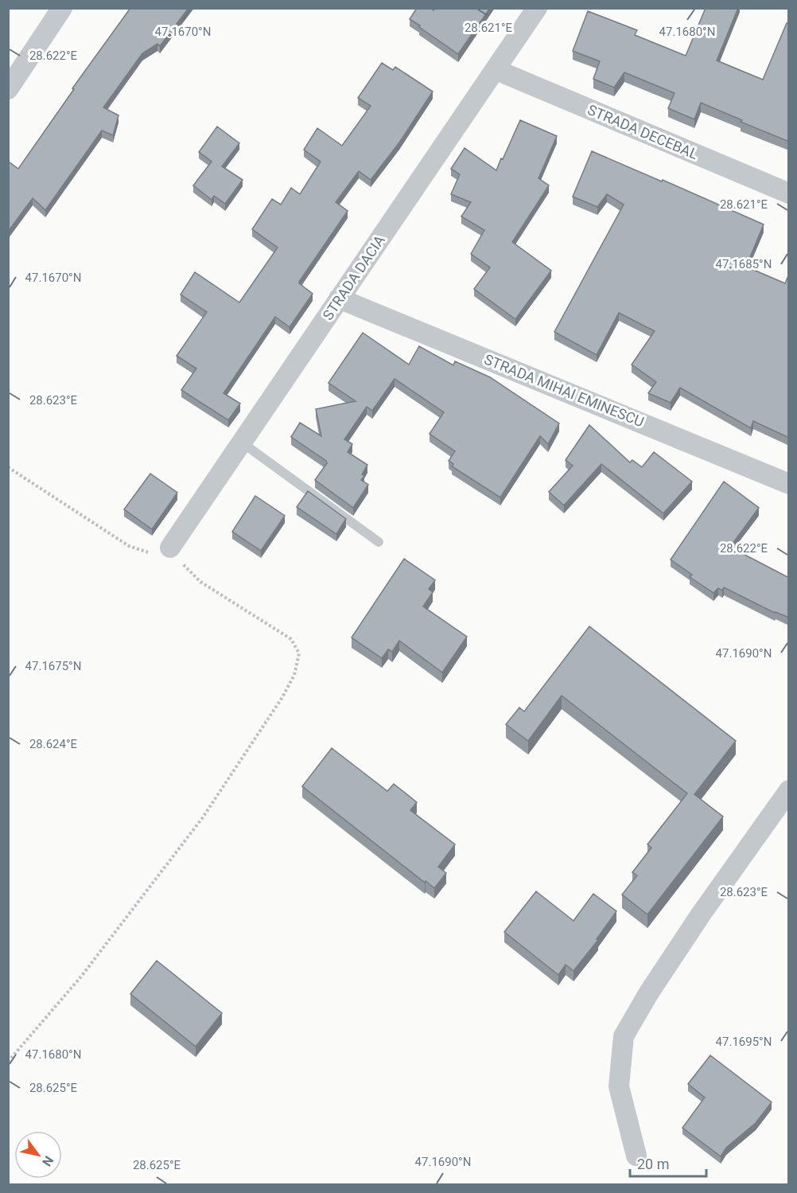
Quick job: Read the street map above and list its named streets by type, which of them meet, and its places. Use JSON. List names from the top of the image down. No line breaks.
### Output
{"streets":{"street":["STRADA DECEBAL","STRADA DACIA","STRADA MIHAI EMINESCU"]},"crossings":[["STRADA DECEBAL","STRADA DACIA"],["STRADA DACIA","STRADA MIHAI EMINESCU"]],"scale_bar":"20 m","north":"bottom right","coordinates":["28.621°E","47.1670°N","47.1680°N","28.622°E","47.1685°N","28.623°E","47.1690°N","47.1675°N","28.624°E","47.1695°N","28.625°E"]}
